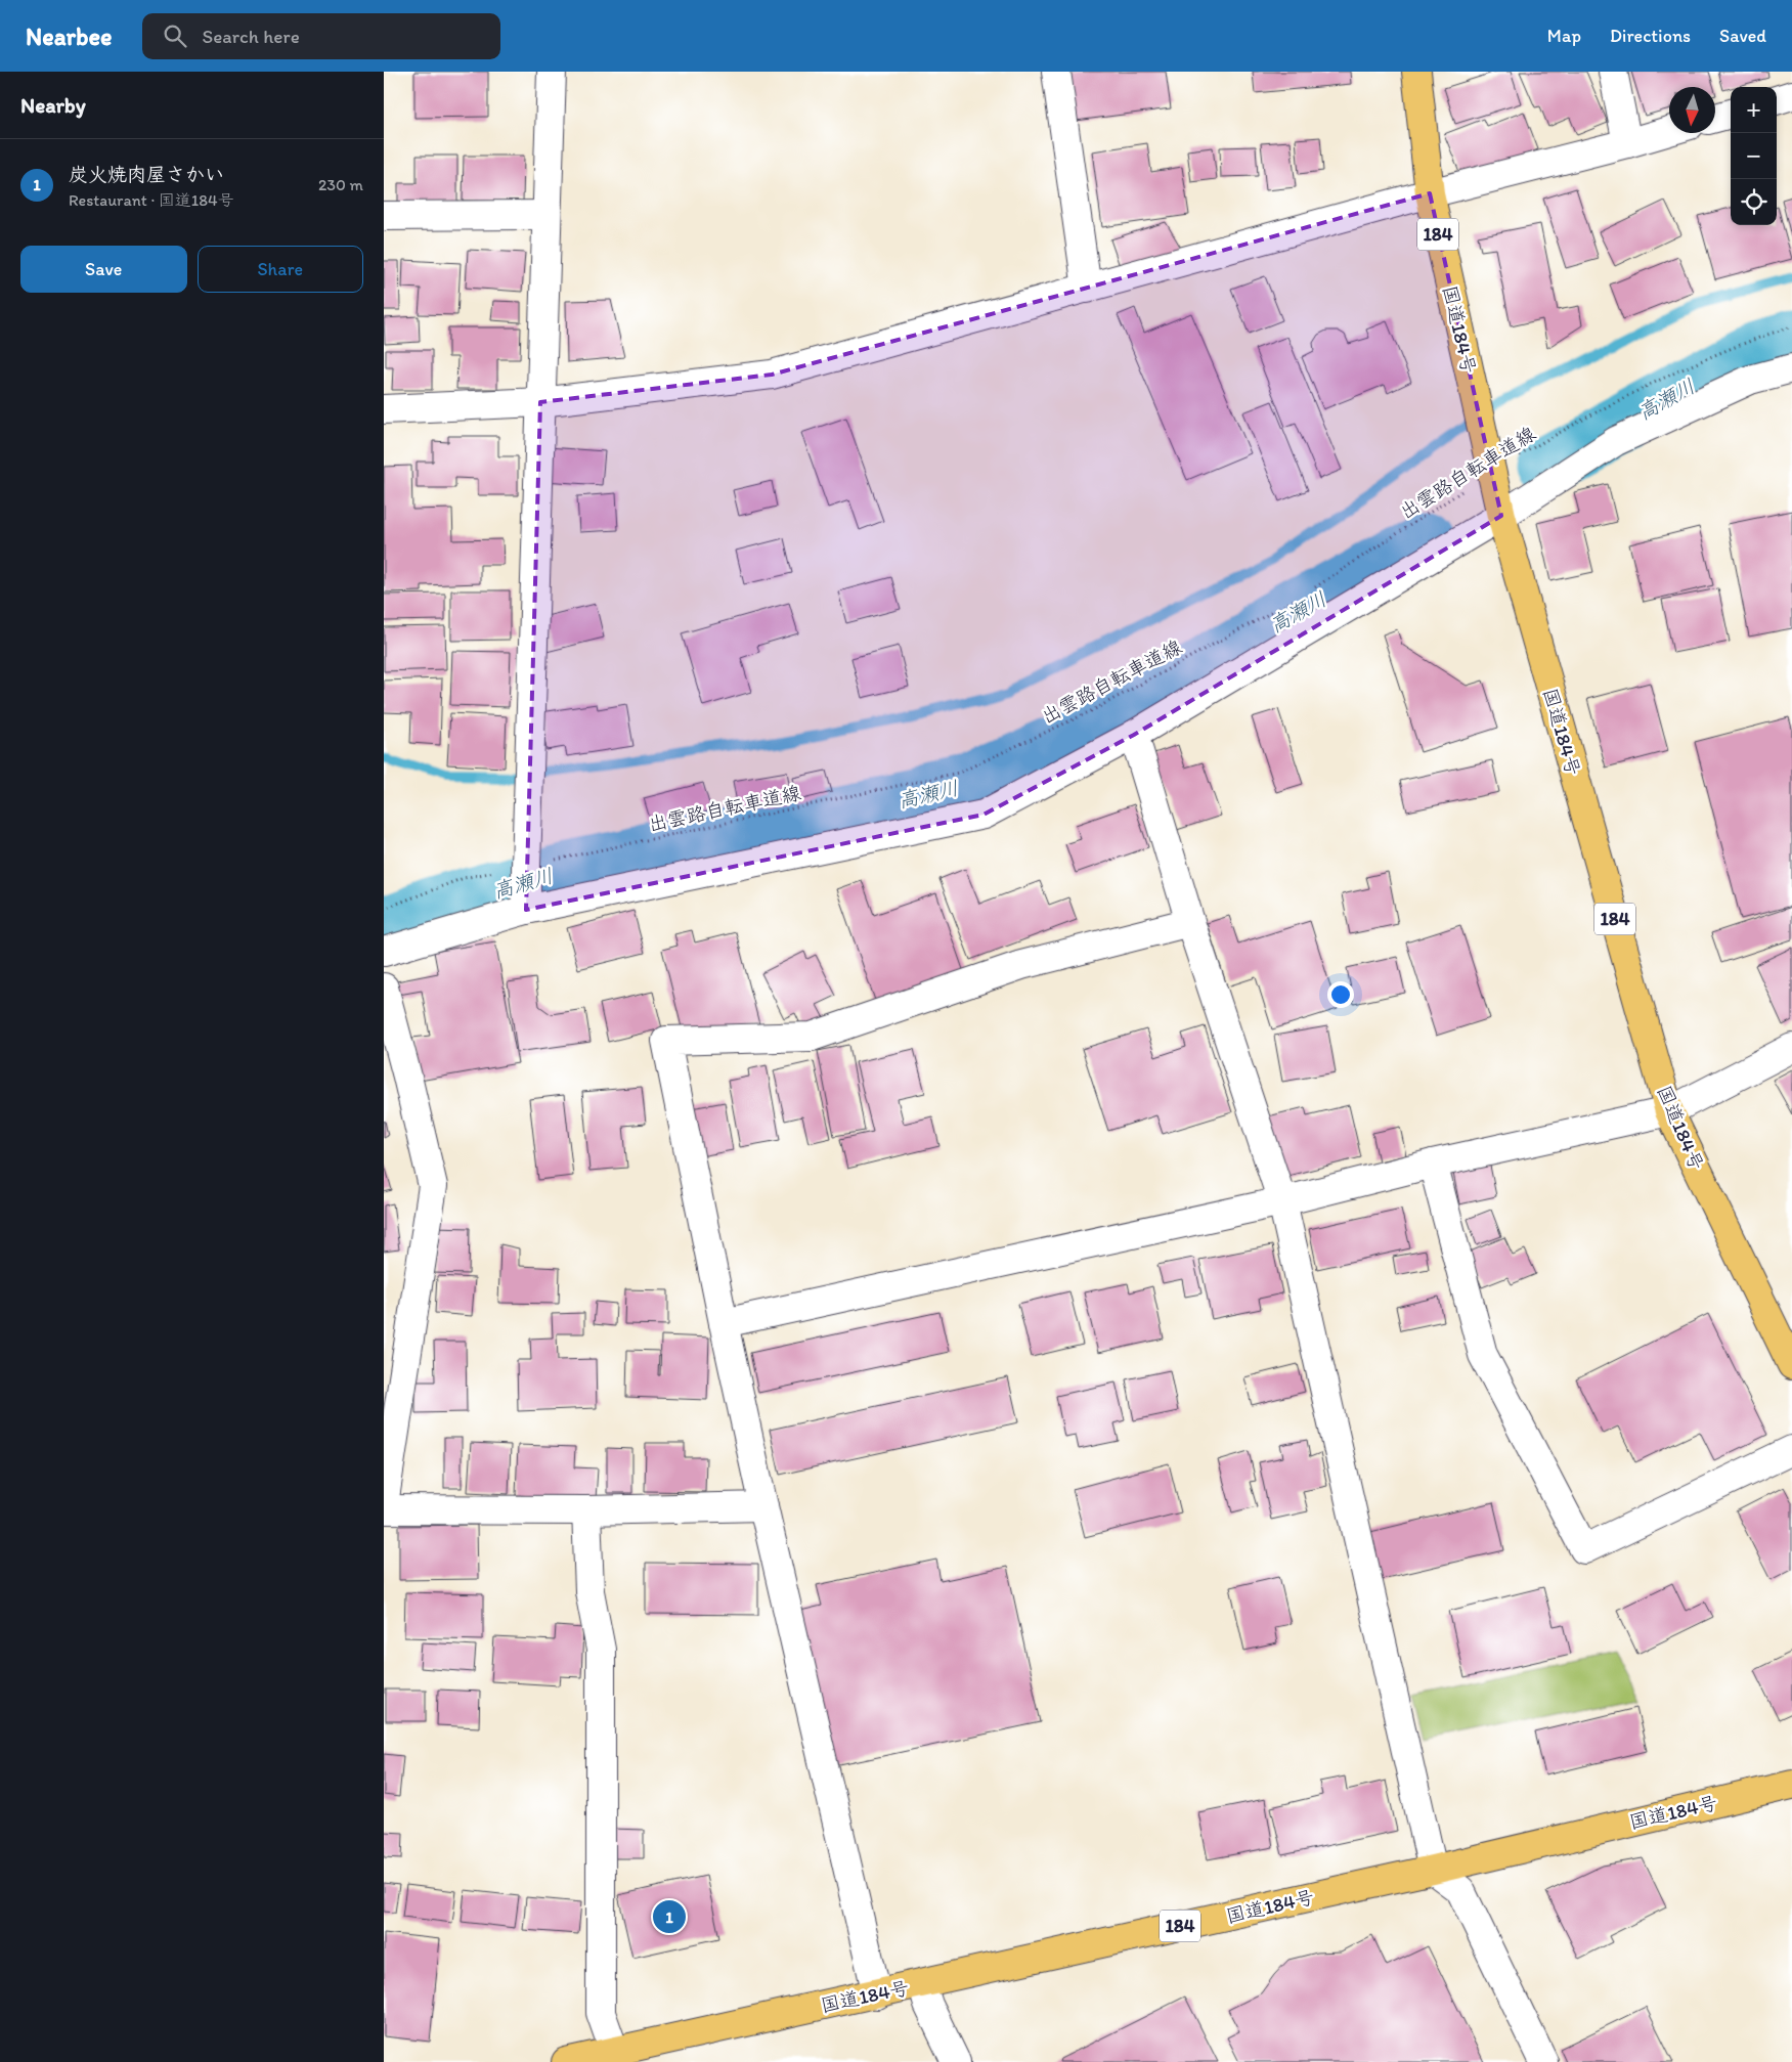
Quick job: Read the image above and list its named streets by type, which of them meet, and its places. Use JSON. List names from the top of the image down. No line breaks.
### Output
{"streets":{"highway":["184","国道184号"],"path":["出雲路自転車道線"]},"water":["高瀬川"],"north":"bottom","page":{"header":"Nearbee","search":"Search here","nav":["Map","Directions","Saved"],"heading":"Nearby","map_buttons":["+","−"],"list":[{"mark":"1","name":"炭火焼肉屋さかい","note":"Restaurant · 国道184号","value":"230 m"}],"buttons":["Save","Share"],"pins":"1"}}
